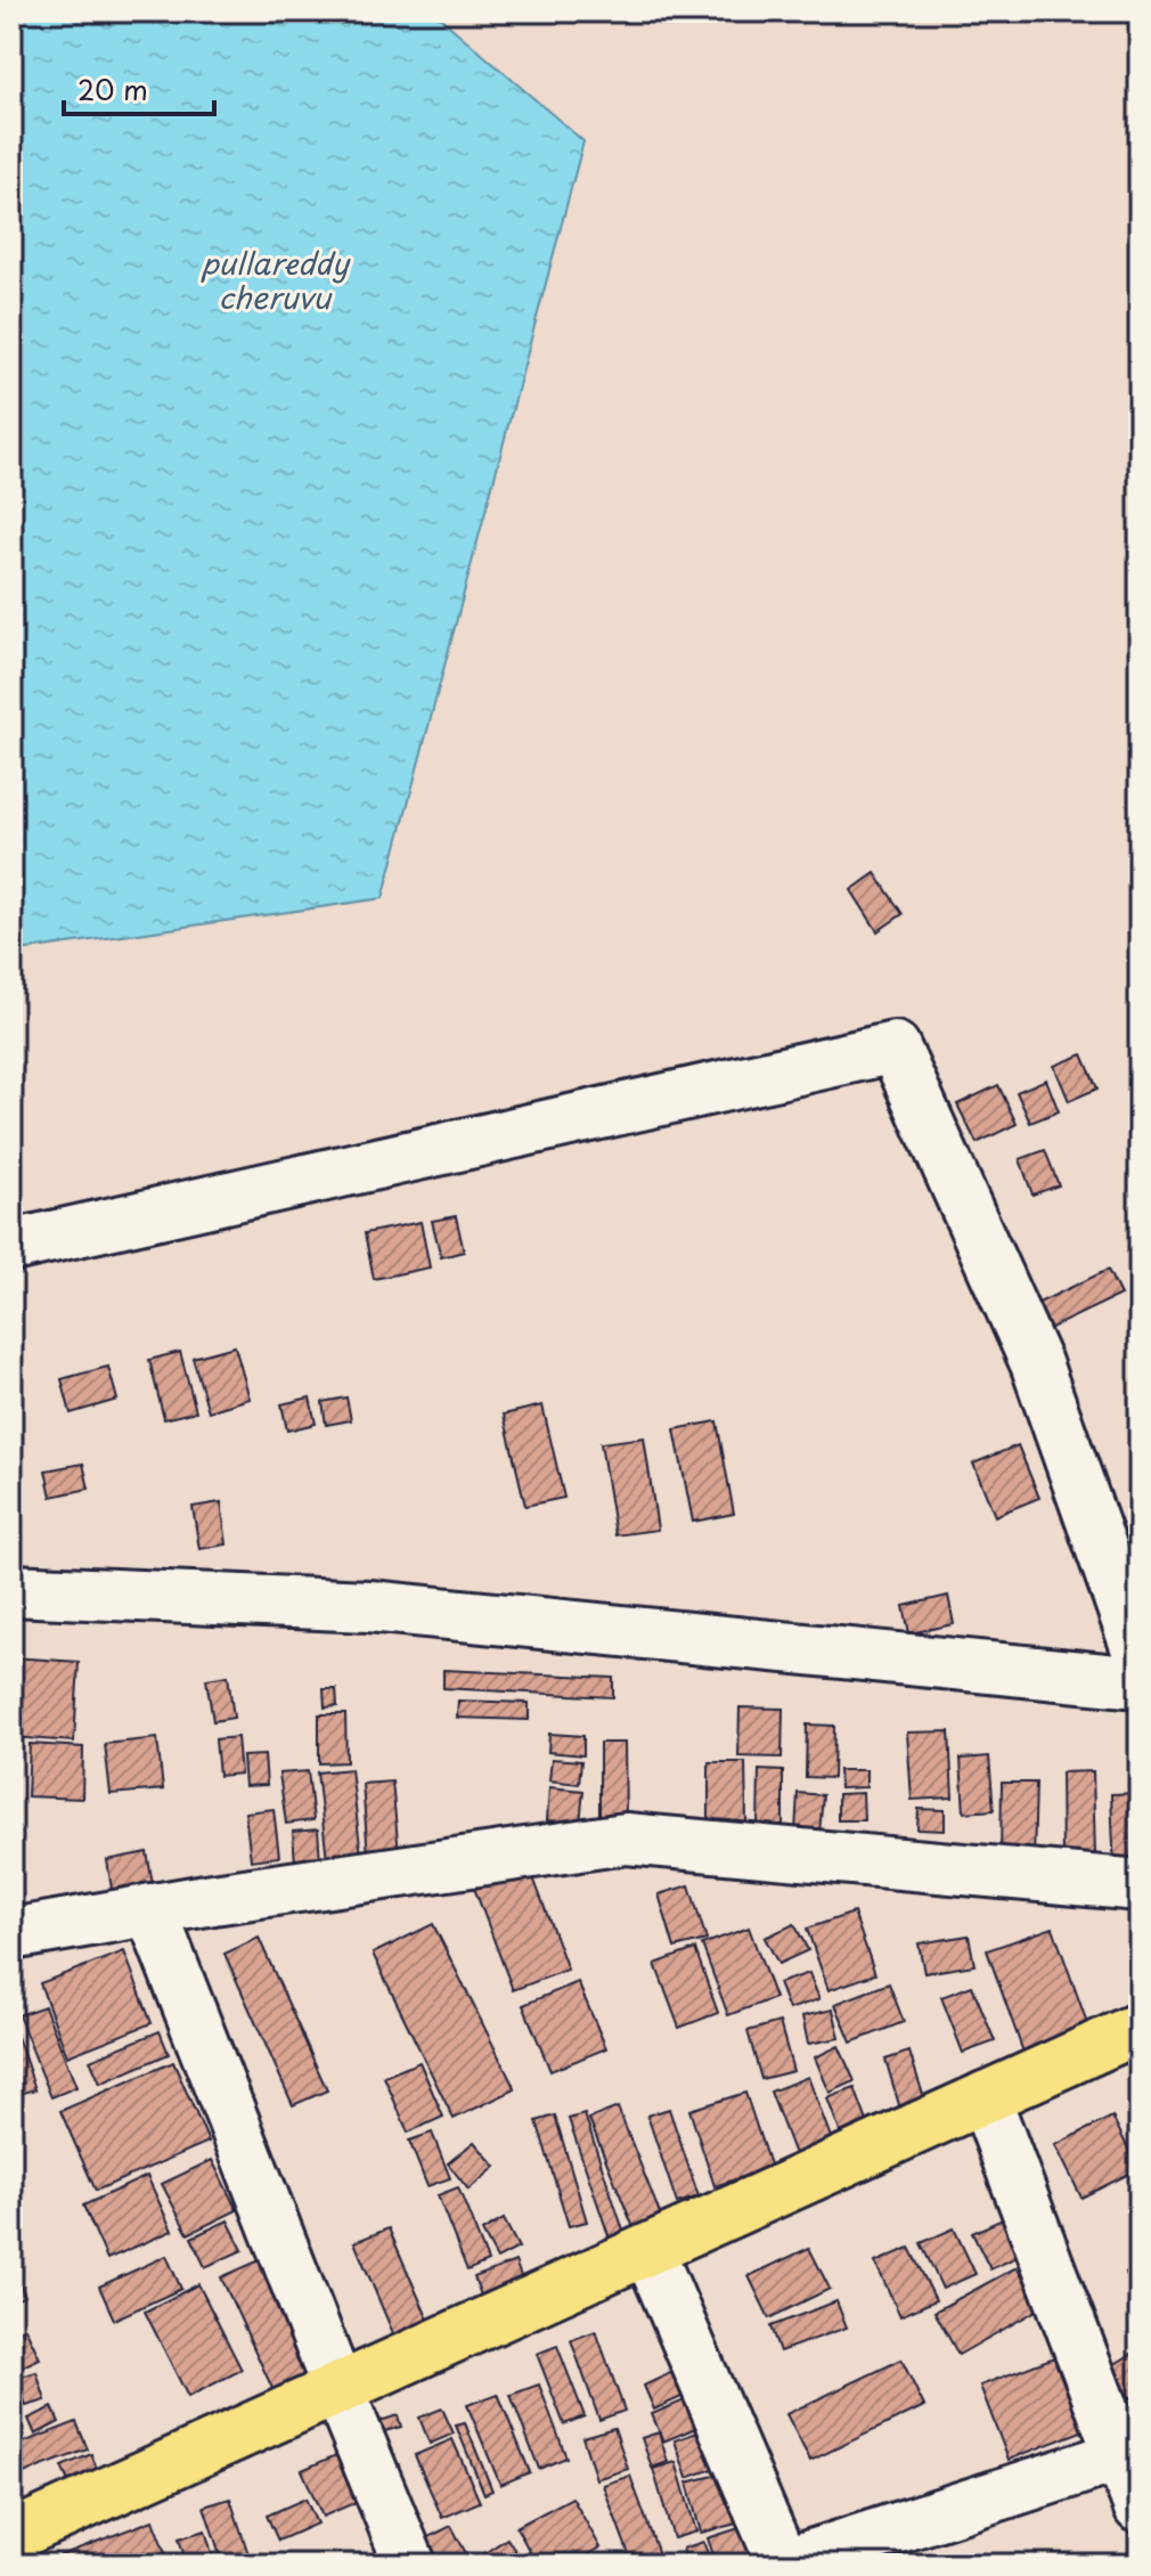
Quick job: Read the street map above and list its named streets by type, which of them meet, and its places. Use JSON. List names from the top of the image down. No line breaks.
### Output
{"water":["pullareddy cheruvu"],"scale_bar":"20 m"}
